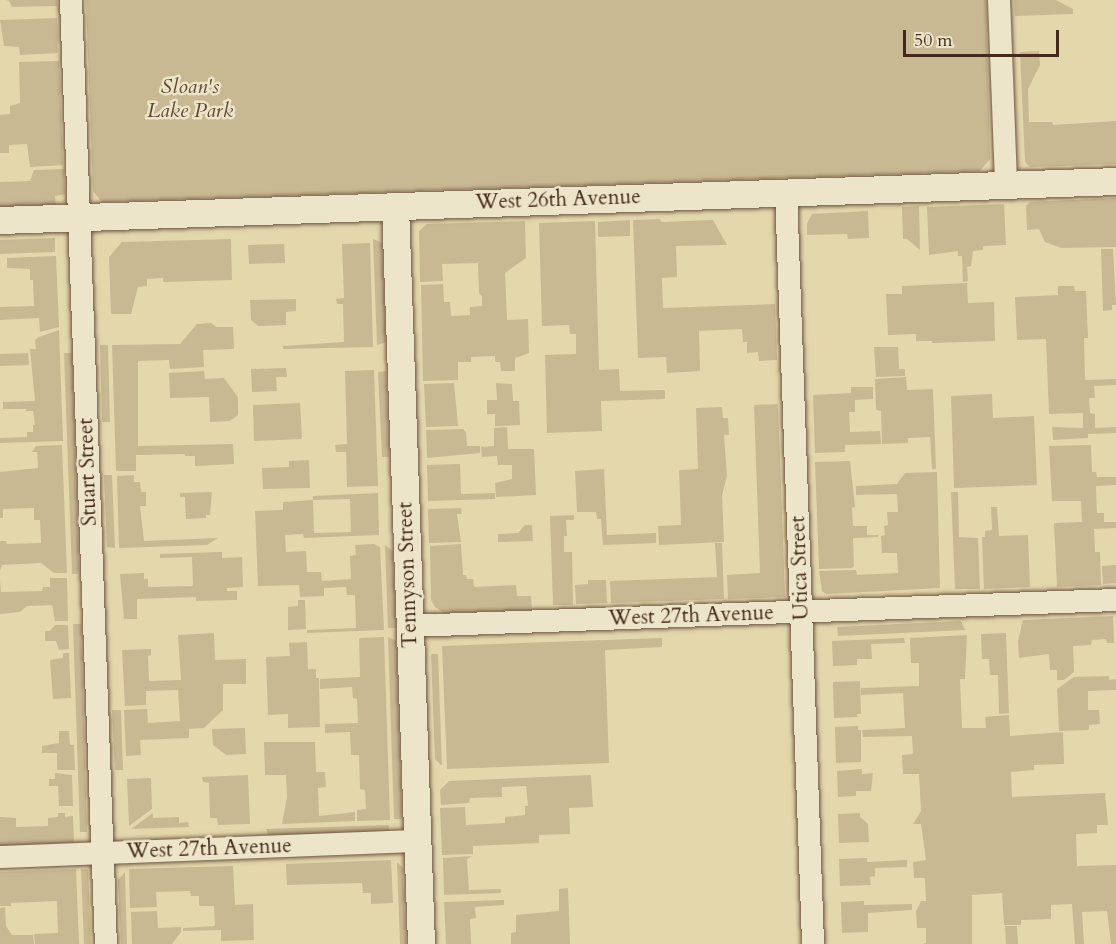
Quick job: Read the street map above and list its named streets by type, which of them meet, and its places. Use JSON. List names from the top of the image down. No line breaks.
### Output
{"streets":{"street":["West 26th Avenue","Stuart Street","Utica Street","Tennyson Street","West 27th Avenue"]},"crossings":[["West 26th Avenue","Stuart Street"],["West 26th Avenue","Utica Street"],["West 26th Avenue","Tennyson Street"],["Stuart Street","West 27th Avenue"],["Utica Street","West 27th Avenue"],["Tennyson Street","West 27th Avenue"]],"parks":["Sloan's Lake Park"],"scale_bar":"50 m"}
